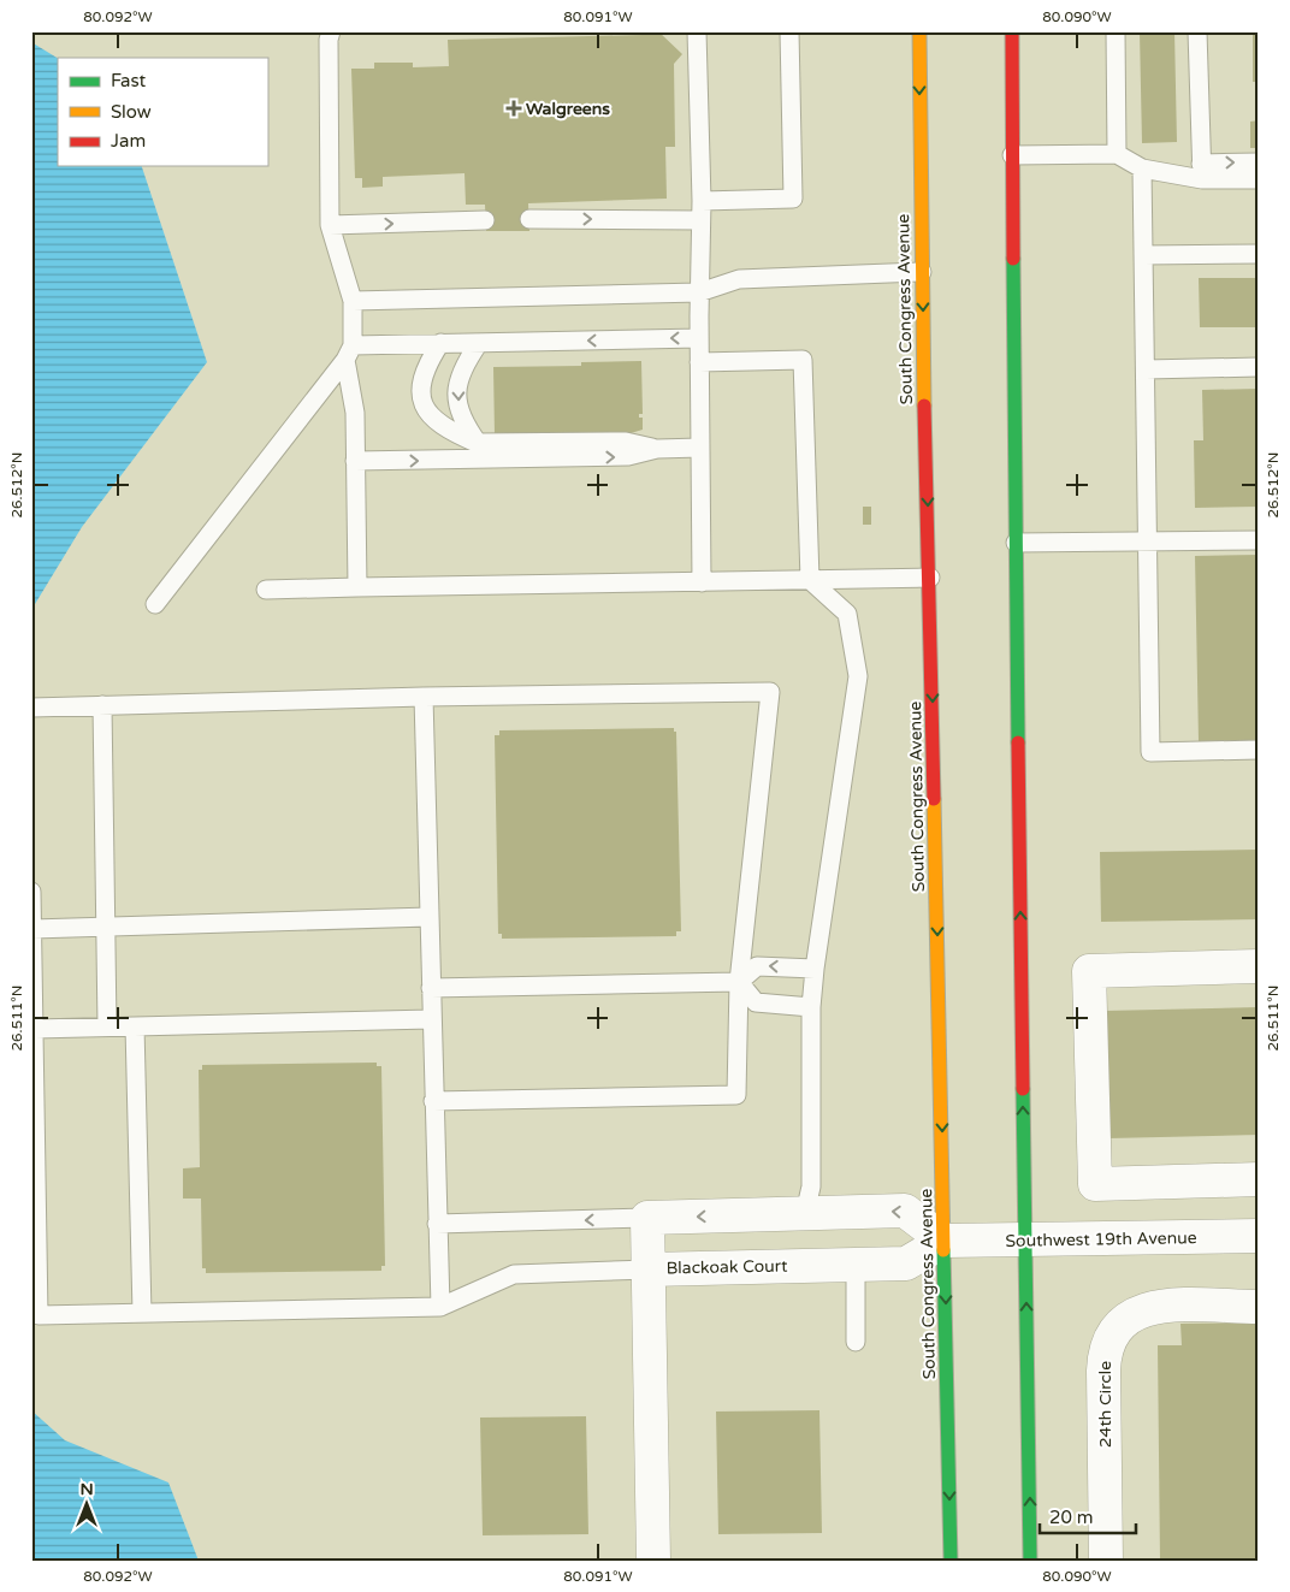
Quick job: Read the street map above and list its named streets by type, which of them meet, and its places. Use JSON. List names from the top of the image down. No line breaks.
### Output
{"streets":{"main road":["South Congress Avenue"],"street":["Southwest 19th Avenue","Blackoak Court","24th Circle"]},"crossings":[["South Congress Avenue","Southwest 19th Avenue"],["South Congress Avenue","Blackoak Court"],["Southwest 19th Avenue","Blackoak Court"]],"places":{"health":["Walgreens"]},"legend":["Fast","Slow","Jam"],"scale_bar":"20 m","north":"top","coordinates":["80.092°W","80.091°W","80.090°W","26.512°N","26.511°N"]}
